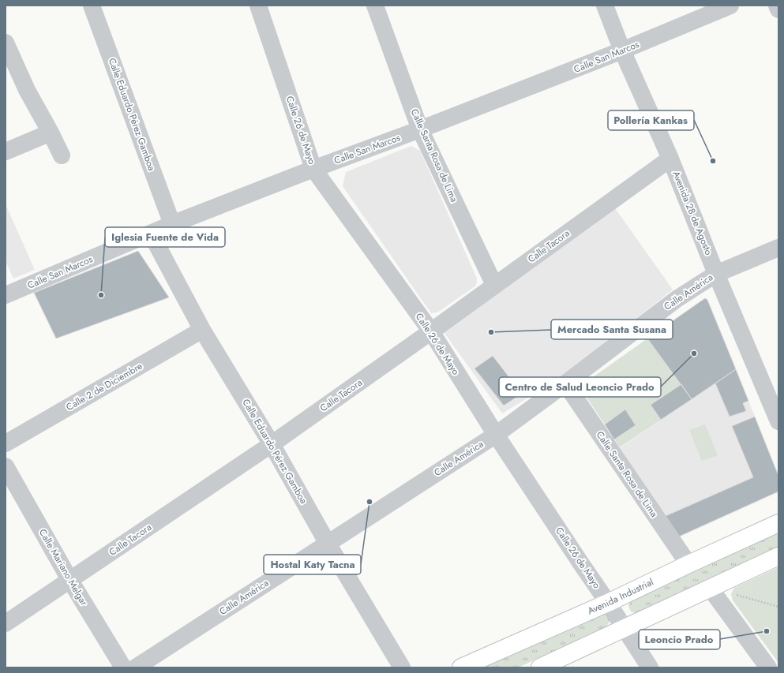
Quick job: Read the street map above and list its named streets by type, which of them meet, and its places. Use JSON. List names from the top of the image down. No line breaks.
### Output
{"streets":{"main road":["Avenida Industrial"],"street":["Calle San Marcos","Calle Eduardo Pérez Gamboa","Calle 26 de Mayo","Calle Santa Rosa de Lima","Avenida 28 de Agosto","Calle Tacora","Calle América","Calle 2 de Diciembre","Calle Mariano Melgar"]},"crossings":[["Calle San Marcos","Calle Eduardo Pérez Gamboa"],["Calle San Marcos","Calle 26 de Mayo"],["Calle San Marcos","Calle Santa Rosa de Lima"],["Calle San Marcos","Avenida 28 de Agosto"],["Calle Eduardo Pérez Gamboa","Calle Tacora"],["Calle Eduardo Pérez Gamboa","Calle América"],["Calle Eduardo Pérez Gamboa","Calle 2 de Diciembre"],["Calle 26 de Mayo","Calle Tacora"],["Calle 26 de Mayo","Calle América"],["Calle 26 de Mayo","Avenida Industrial"],["Calle Santa Rosa de Lima","Calle Tacora"],["Calle Santa Rosa de Lima","Calle América"],["Calle Santa Rosa de Lima","Avenida Industrial"],["Avenida 28 de Agosto","Calle Tacora"],["Avenida 28 de Agosto","Calle América"],["Calle Tacora","Calle Mariano Melgar"]],"places":["Pollería Kankas","Iglesia Fuente de Vida","Mercado Santa Susana","Centro de Salud Leoncio Prado","Hostal Katy Tacna","Leoncio Prado"]}
